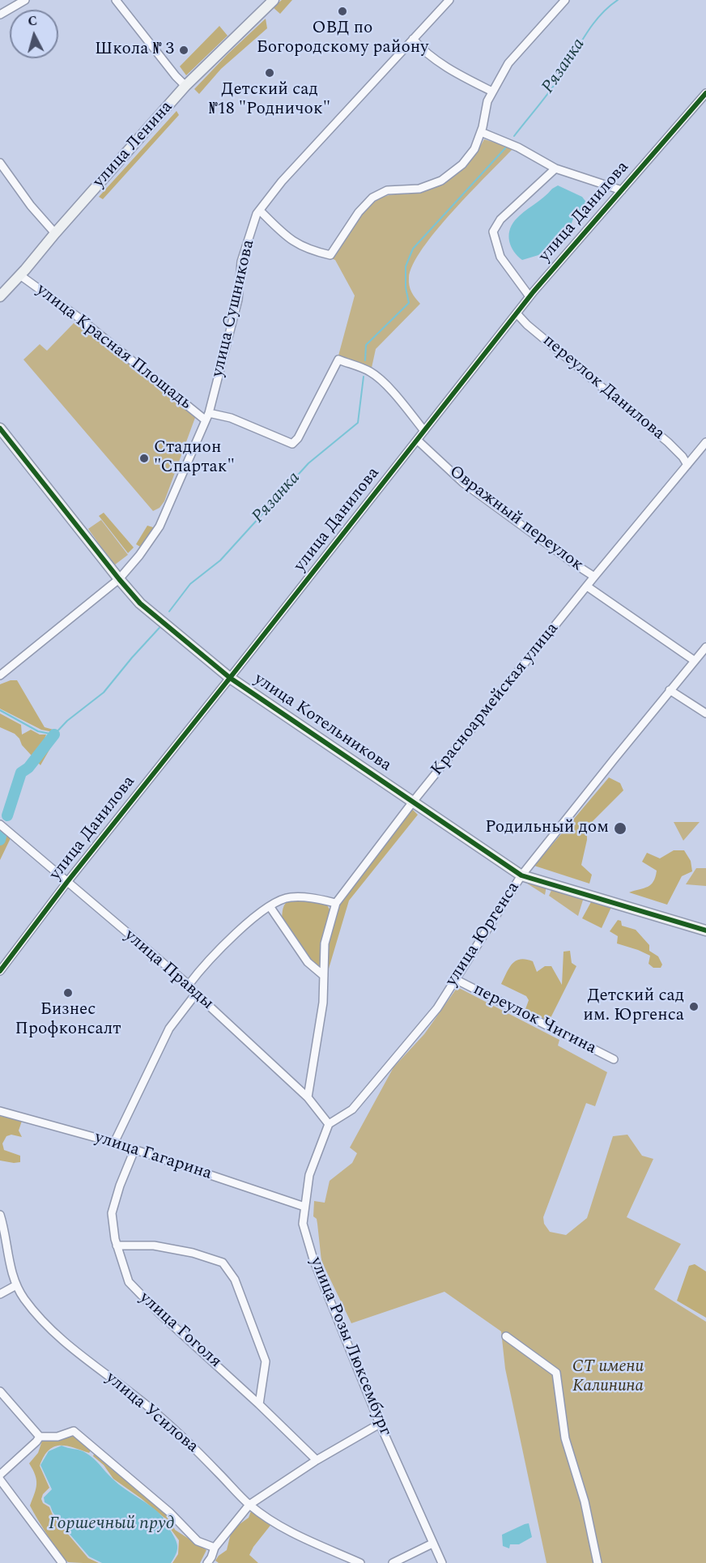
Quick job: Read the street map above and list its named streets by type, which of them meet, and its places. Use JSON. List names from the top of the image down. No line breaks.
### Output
{"streets":{"street":["улица Ленина","улица Данилова","улица Сушникова","улица Красная Площадь","переулок Данилова","Овражный переулок","Красноармейская улица","улица Котельникова","улица Юргенса","улица Правды","переулок Чигина","улица Гагарина","улица Гоголя","улица Розы Люксембург","улица Усилова"]},"crossings":[["улица Ленина","улица Красная Площадь"],["улица Данилова","переулок Данилова"],["улица Данилова","Овражный переулок"],["улица Данилова","улица Котельникова"],["улица Данилова","улица Правды"],["улица Сушникова","улица Красная Площадь"],["улица Сушникова","улица Котельникова"],["переулок Данилова","Красноармейская улица"],["Овражный переулок","Красноармейская улица"],["Красноармейская улица","улица Котельникова"],["Красноармейская улица","улица Правды"],["улица Котельникова","улица Юргенса"],["улица Юргенса","улица Правды"],["улица Юргенса","переулок Чигина"],["улица Юргенса","улица Розы Люксембург"],["улица Правды","улица Розы Люксембург"],["улица Гагарина","улица Гоголя"],["улица Гагарина","улица Розы Люксембург"]],"water":["Рязанка","Горшечный пруд"],"parks":["СТ имени Калинина"],"places":["ОВД по Богородскому району","Школа № 3","Детский сад №18 \"Родничок\"","Стадион \"Спартак\"","Родильный дом","Бизнес Профконсалт","Детский сад им. Юргенса"],"north":"top"}
